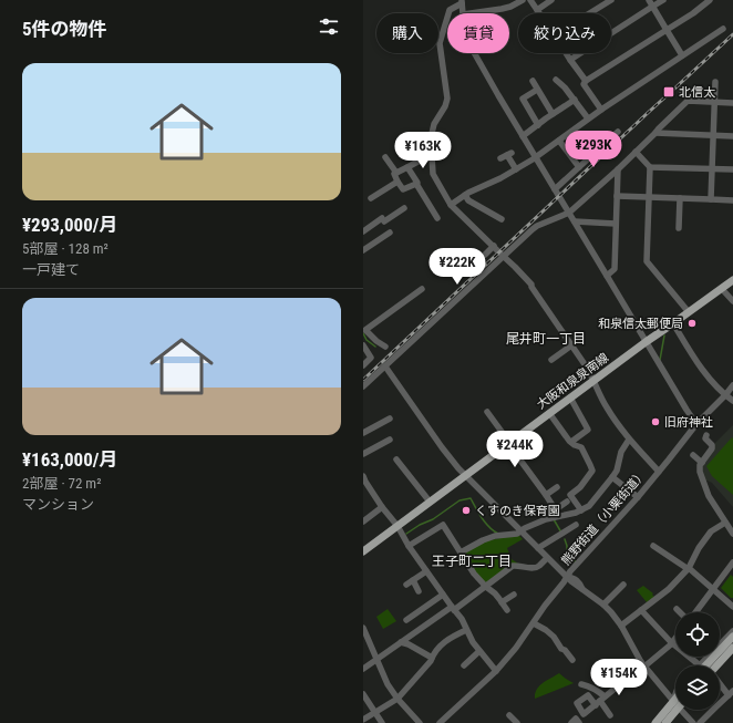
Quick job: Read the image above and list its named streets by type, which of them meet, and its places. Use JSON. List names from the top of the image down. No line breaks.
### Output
{"streets":{"main road":["大阪和泉泉南線"],"street":["熊野街道（小栗街道）"]},"districts":["尾井町一丁目","王子町二丁目"],"places":{"transit":["北信太"],"other":["和泉信太郵便局","旧府神社","くすのき保育園"]},"page":{"heading":"5件の物件","chip":["購入","賃貸","絞り込み"],"list":[{"name":"¥293,000/月","note":"5部屋 · 128 m² · 一戸建て"},{"name":"¥163,000/月","note":"2部屋 · 72 m² · マンション"}],"price":["¥293K","¥163K","¥222K","¥244K","¥154K"]}}
